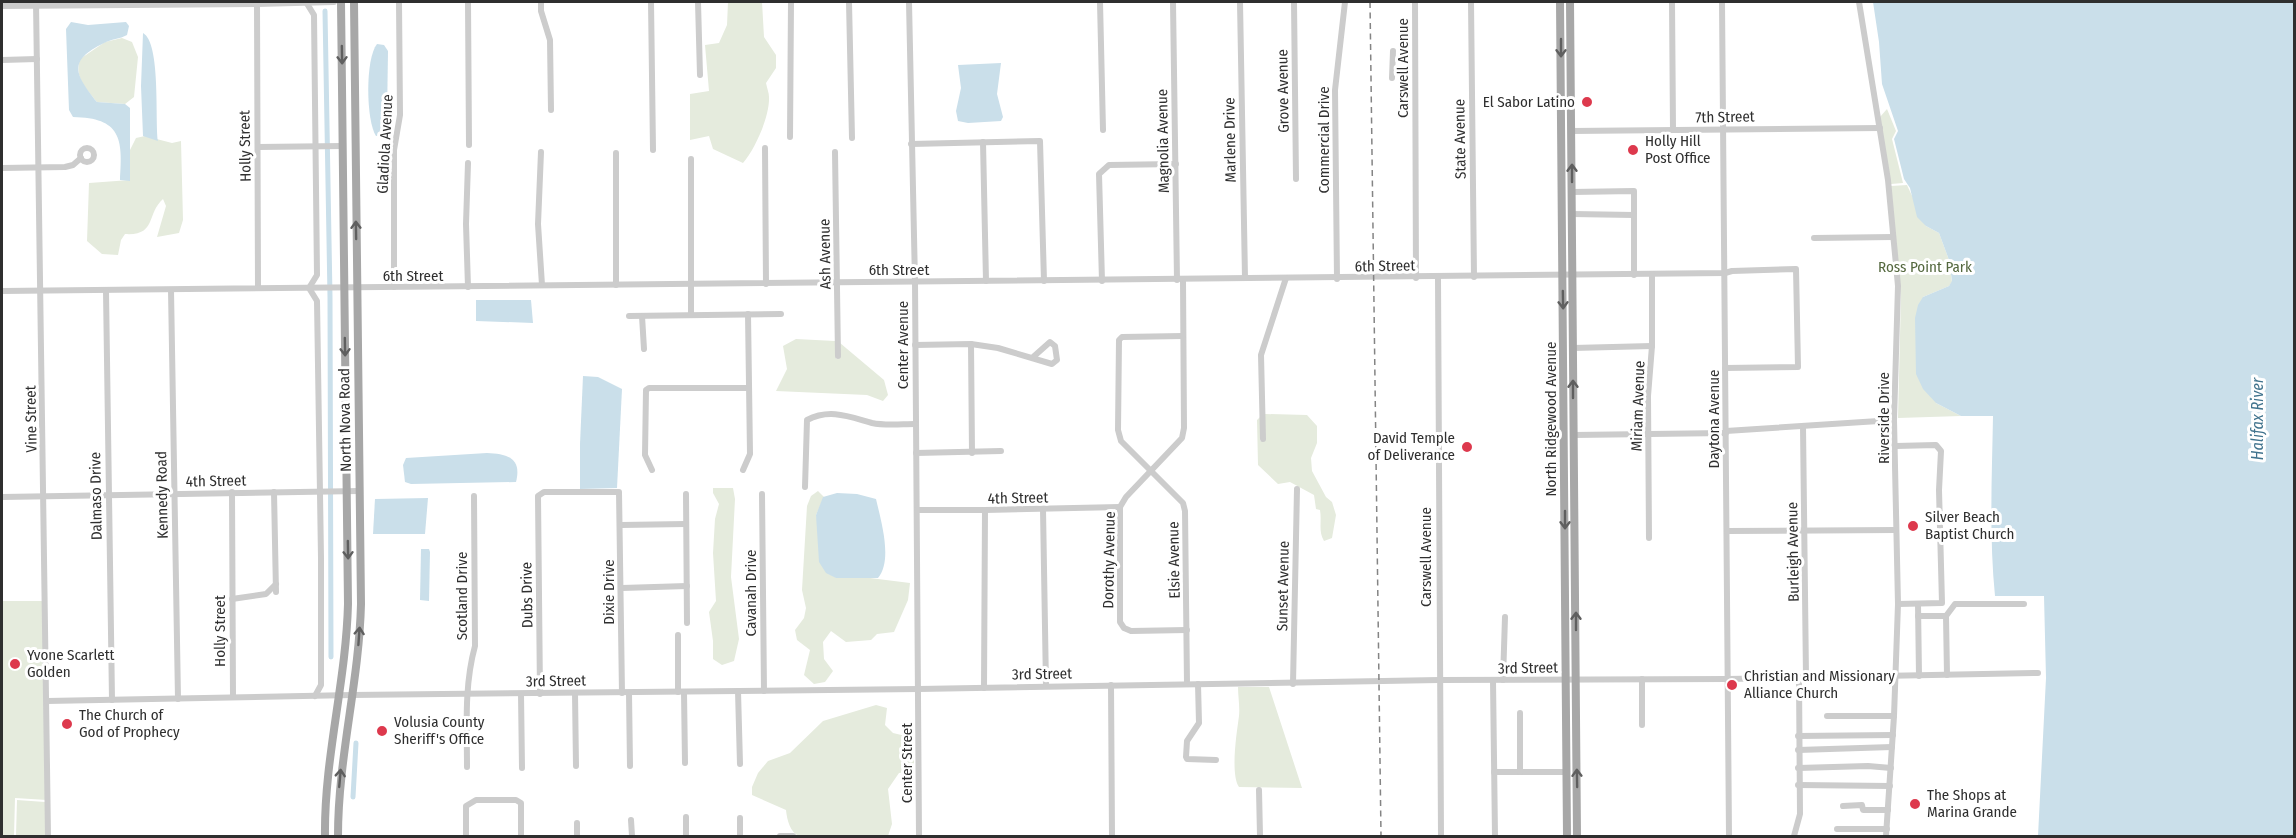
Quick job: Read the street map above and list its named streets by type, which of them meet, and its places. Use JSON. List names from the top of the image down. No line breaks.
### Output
{"streets":{"main road":["North Ridgewood Avenue","North Nova Road"],"street":["Carswell Avenue","Grove Avenue","7th Street","State Avenue","Marlene Drive","Commercial Drive","Magnolia Avenue","Gladiola Avenue","Holly Street","Ash Avenue","6th Street","Center Avenue","Miriam Avenue","Riverside Drive","Vine Street","Daytona Avenue","4th Street","Kennedy Road","Dalmaso Drive","Burleigh Avenue","Dorothy Avenue","Elsie Avenue","Sunset Avenue","Dixie Drive","Cavanah Drive","Dubs Drive","Scotland Drive","3rd Street","Center Street"]},"crossings":[["Carswell Avenue","6th Street"],["Carswell Avenue","3rd Street"],["7th Street","Riverside Drive"],["7th Street","North Ridgewood Avenue"],["7th Street","Daytona Avenue"],["State Avenue","6th Street"],["Marlene Drive","6th Street"],["Commercial Drive","6th Street"],["Magnolia Avenue","6th Street"],["Gladiola Avenue","6th Street"],["Holly Street","6th Street"],["Holly Street","4th Street"],["Holly Street","3rd Street"],["Ash Avenue","6th Street"],["6th Street","Center Avenue"],["6th Street","Miriam Avenue"],["6th Street","Vine Street"],["6th Street","North Ridgewood Avenue"],["6th Street","Daytona Avenue"],["6th Street","North Nova Road"],["6th Street","Kennedy Road"],["6th Street","Dalmaso Drive"],["Center Avenue","4th Street"],["Center Avenue","3rd Street"],["Center Avenue","Center Street"],["Riverside Drive","3rd Street"],["Vine Street","4th Street"],["Vine Street","3rd Street"],["North Ridgewood Avenue","3rd Street"],["Daytona Avenue","3rd Street"],["North Nova Road","4th Street"],["North Nova Road","3rd Street"],["4th Street","Kennedy Road"],["4th Street","Dalmaso Drive"],["4th Street","Dorothy Avenue"],["Kennedy Road","3rd Street"],["Dalmaso Drive","3rd Street"],["Burleigh Avenue","3rd Street"],["Dorothy Avenue","Elsie Avenue"],["Elsie Avenue","3rd Street"],["Sunset Avenue","3rd Street"],["Dixie Drive","Dubs Drive"],["Dixie Drive","3rd Street"],["Cavanah Drive","3rd Street"],["Dubs Drive","3rd Street"],["Scotland Drive","3rd Street"],["3rd Street","Center Street"]],"water":["Halifax River"],"parks":["Ross Point Park"],"places":["El Sabor Latino","Holly Hill Post Office","David Temple of Deliverance","Silver Beach Baptist Church","Yvone Scarlett Golden","Christian and Missionary Alliance Church","The Church of God of Prophecy","Volusia County Sheriff's Office","The Shops at Marina Grande"]}
